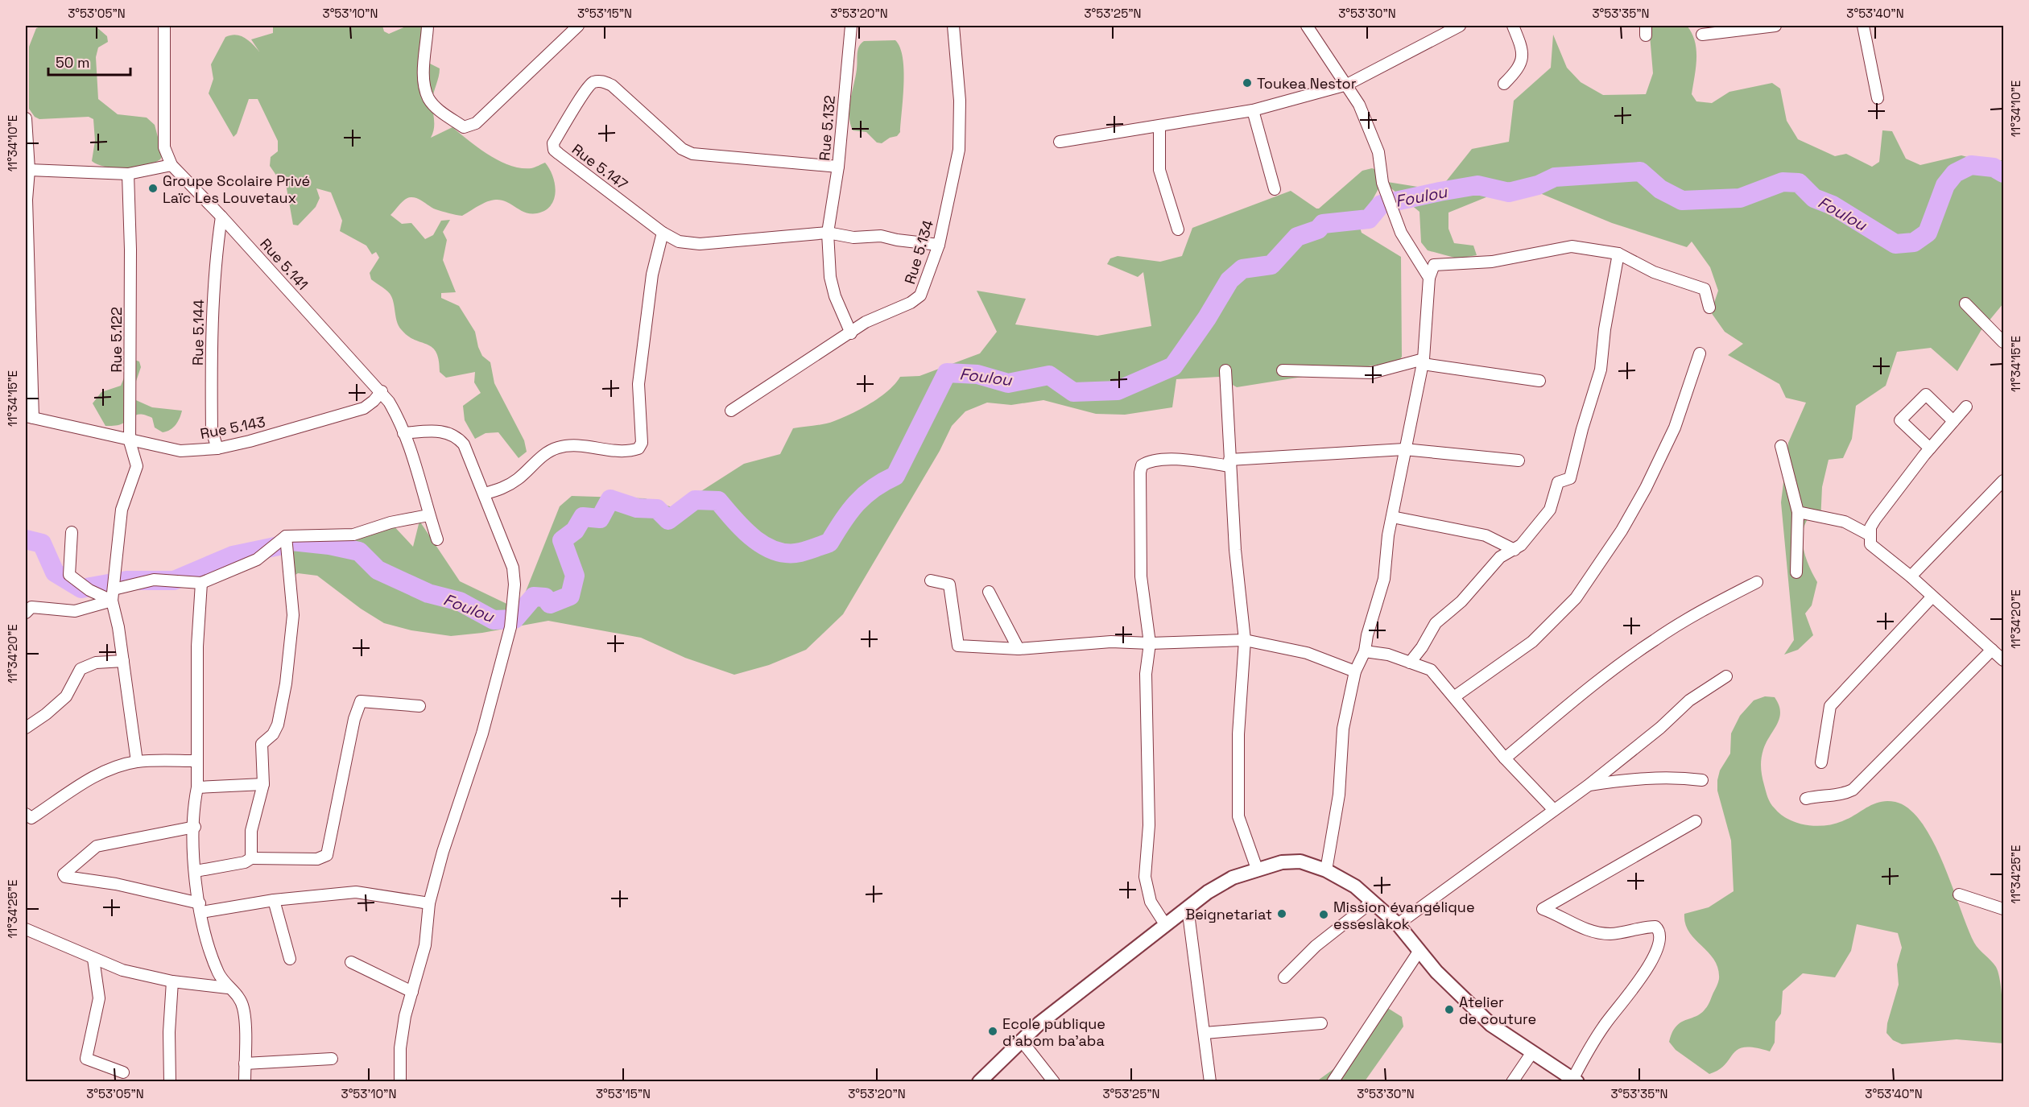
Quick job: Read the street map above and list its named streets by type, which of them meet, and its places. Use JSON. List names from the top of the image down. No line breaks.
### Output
{"streets":{"street":["Rue 5.132","Rue 5.147","Rue 5.134","Rue 5.141","Rue 5.144","Rue 5.122","Rue 5.143"]},"crossings":[["Rue 5.132","Rue 5.147"],["Rue 5.132","Rue 5.134"],["Rue 5.147","Rue 5.134"],["Rue 5.141","Rue 5.144"],["Rue 5.141","Rue 5.143"],["Rue 5.144","Rue 5.143"],["Rue 5.122","Rue 5.143"]],"water":["Foulou"],"places":["Toukea Nestor","Groupe Scolaire Privé Laïc Les Louvetaux","Beignetariat","Mission évangélique esseslakok","Atelier de couture","Ecole publique d'abom ba'aba"],"scale_bar":"50 m","coordinates":["3°53'05\"N","3°53'10\"N","3°53'15\"N","3°53'20\"N","3°53'25\"N","3°53'30\"N","3°53'35\"N","3°53'40\"N","11°34'10\"E","11°34'15\"E","11°34'20\"E","11°34'25\"E"]}
